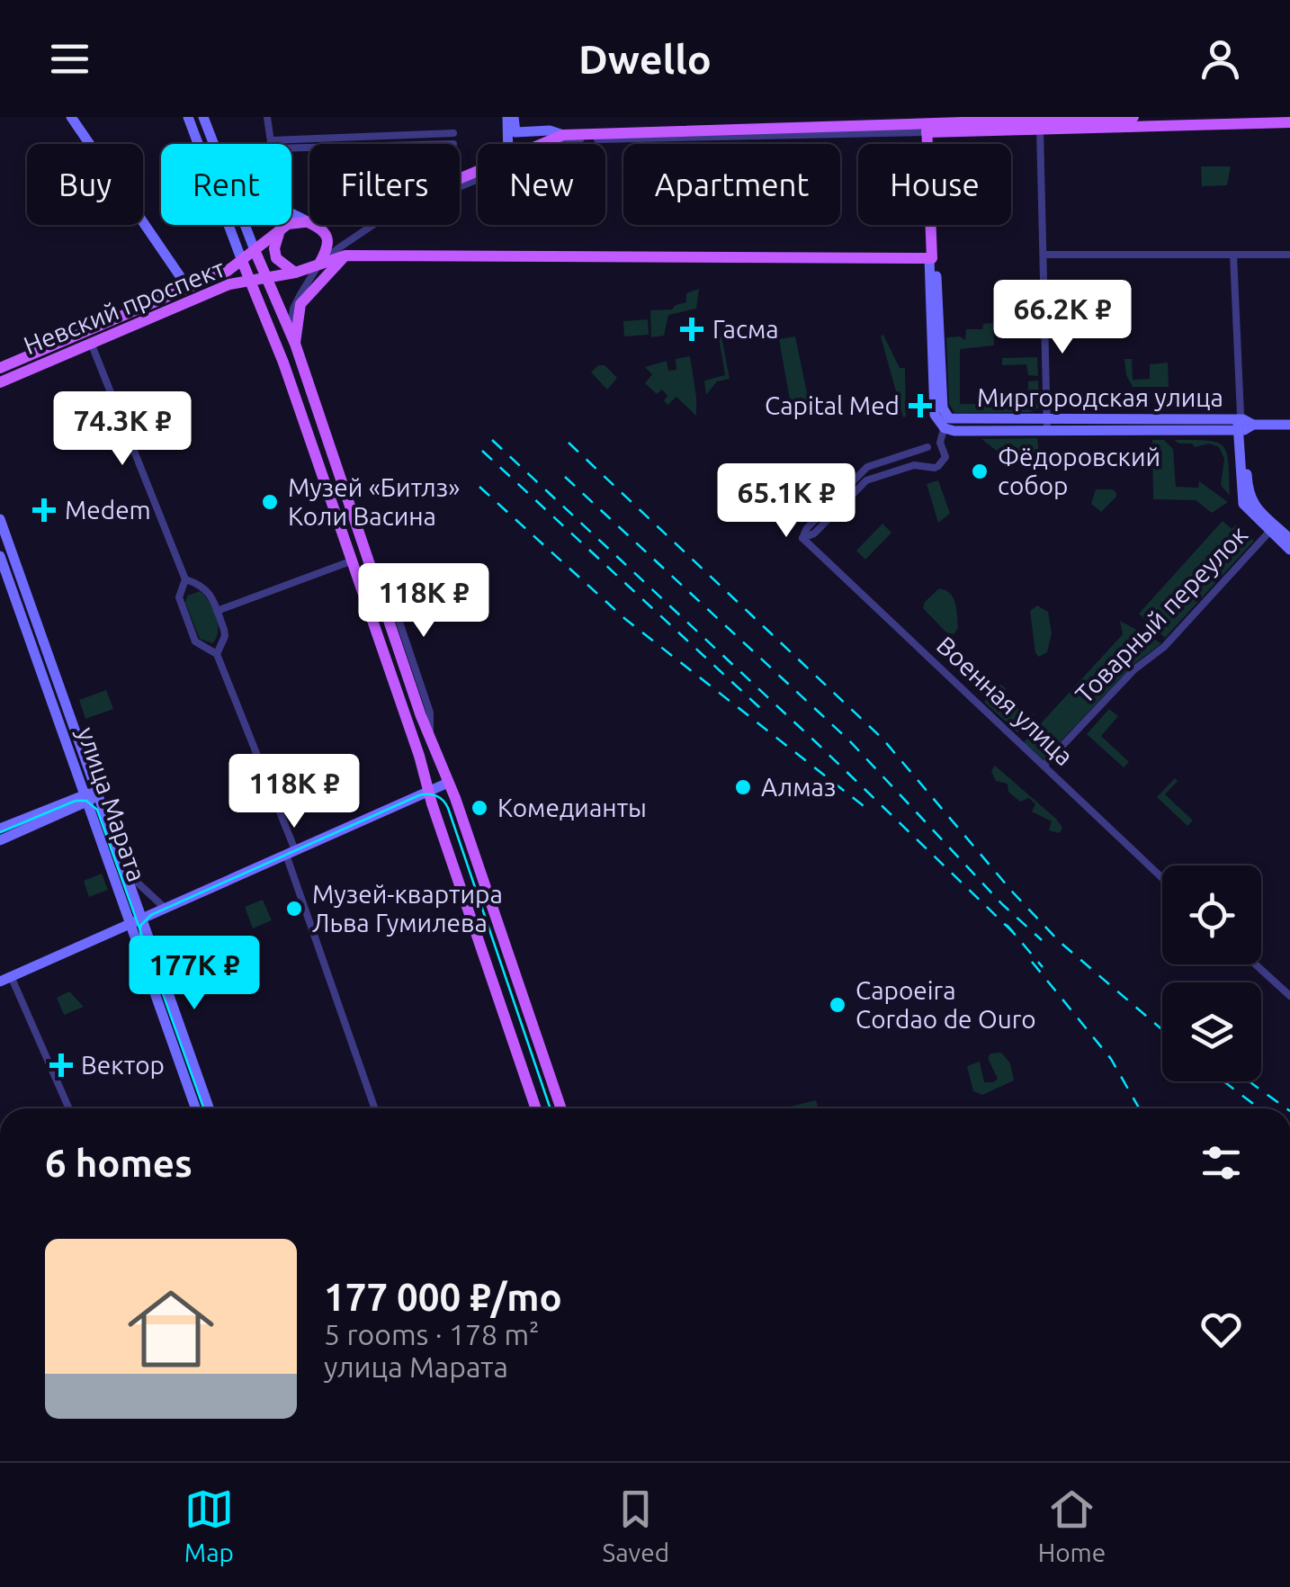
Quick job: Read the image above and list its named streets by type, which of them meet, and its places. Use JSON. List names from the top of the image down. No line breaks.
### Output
{"streets":{"main road":["Невский проспект"],"street":["Миргородская улица","Товарный переулок","Военная улица","улица Марата"]},"crossings":[["Товарный переулок","Военная улица"]],"places":{"health":["Гасма","Capital Med","Medem","Вектор"],"other":["Фёдоровский собор","Музей «Битлз» Коли Васина","Алмаз","Комедианты","Музей-квартира Льва Гумилева","Capoeira Cordao de Ouro"]},"page":{"header":"Dwello","chip":["Buy","Rent","Filters","New","Apartment","House"],"price":["66.2K ₽","74.3K ₽","65.1K ₽","118K ₽","118K ₽","177K ₽"],"heading":"6 homes","list":[{"name":"177 000 ₽/mo","note":"5 rooms · 178 m² · улица Марата"}],"tabs":["Map","Saved","Home"]}}
